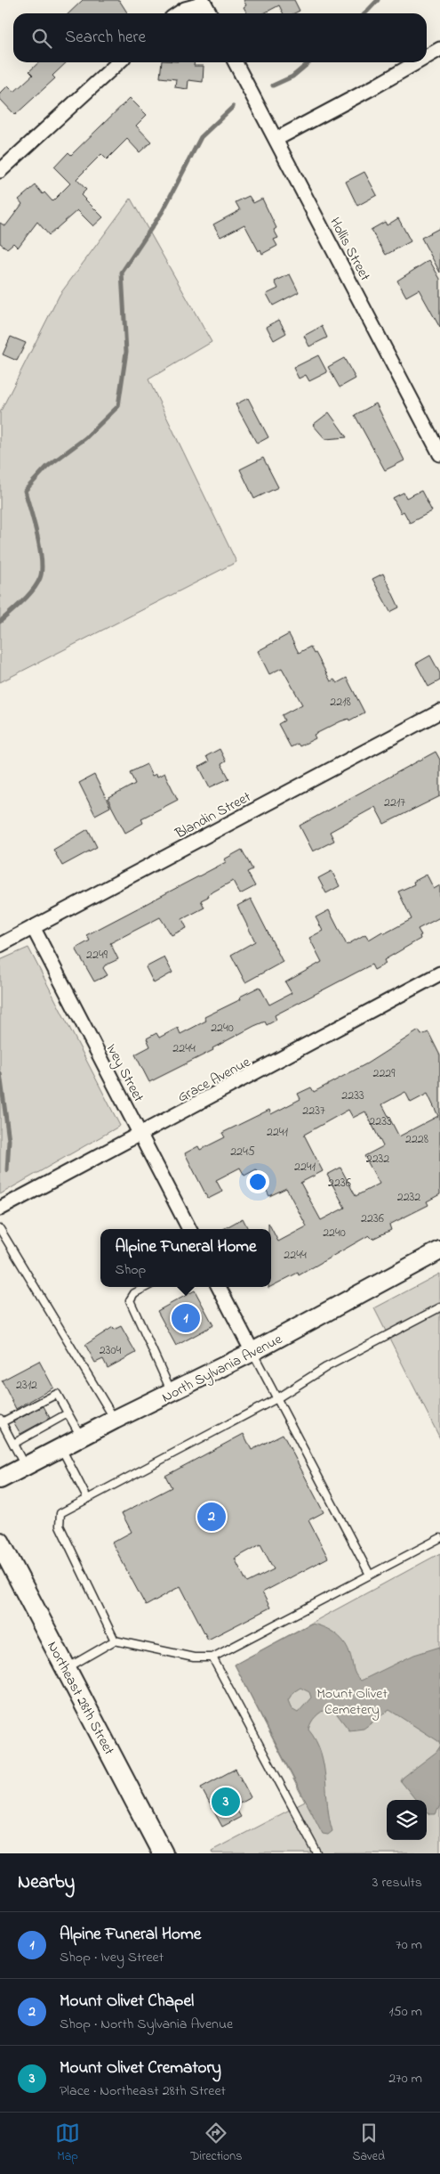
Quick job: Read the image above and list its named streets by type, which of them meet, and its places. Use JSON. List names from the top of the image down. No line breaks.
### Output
{"streets":{"main road":["North Sylvania Avenue","Northeast 28th Street"],"street":["Hollis Street","Blandin Street","Ivey Street","Grace Avenue"]},"crossings":[["Blandin Street","Ivey Street"],["Ivey Street","Grace Avenue"]],"parks":["Mount Olivet Cemetery"],"house_numbers":["2218","2217","2249","2240","2244","2229","2233","2237","2233","2241","2228","2245","2232","2241","2236","2232","2236","2240","2244","2304","2312"],"page":{"search":"Search here","popup":["Alpine Funeral Home","Shop"],"pins":["1","2","3"],"heading":["Nearby","3 results"],"list":[{"mark":"1","name":"Alpine Funeral Home","note":"Shop · Ivey Street","value":"70 m"},{"mark":"2","name":"Mount Olivet Chapel","note":"Shop · North Sylvania Avenue","value":"150 m"},{"mark":"3","name":"Mount Olivet Crematory","note":"Place · Northeast 28th Street","value":"270 m"}],"nav":["Map","Directions","Saved"]}}
